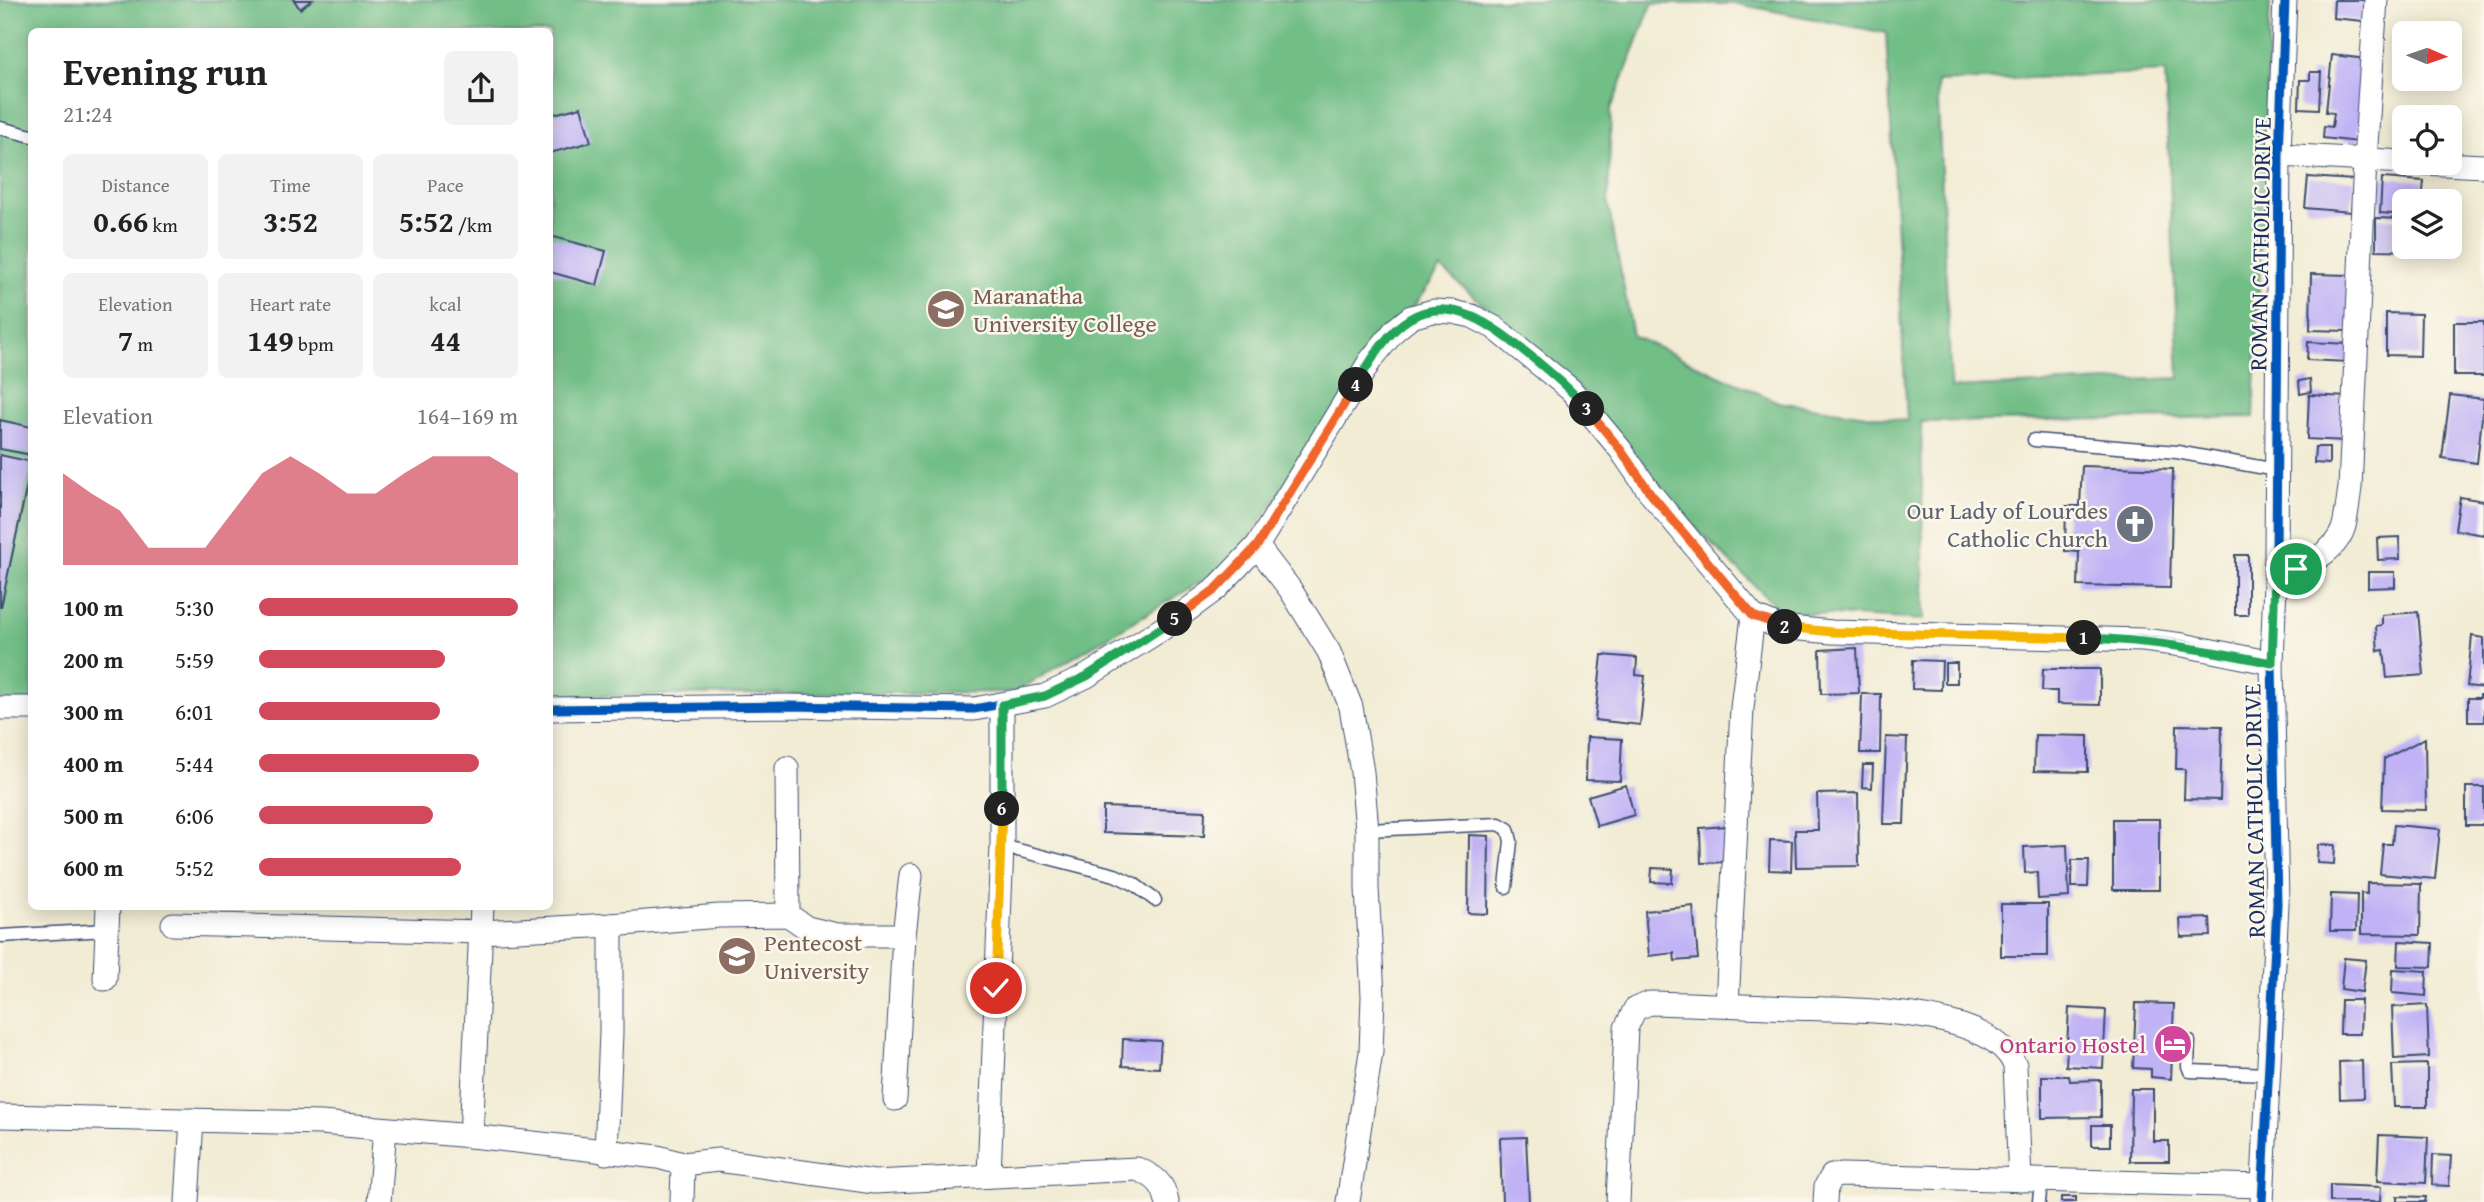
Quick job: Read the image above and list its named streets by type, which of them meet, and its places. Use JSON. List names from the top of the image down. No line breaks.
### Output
{"streets":{"street":["ROMAN CATHOLIC DRIVE"]},"places":{"school or university":["Maranatha University College","Pentecost University"],"church":["Our Lady of Lourdes Catholic Church"],"hotel":["Ontario Hostel"]},"north":"right","page":{"heading":["Evening run","21:24"],"stats":[["Distance","0.66 km"],["Time","3:52"],["Pace","5:52 /km"],["Elevation","7 m"],["Heart rate","149 bpm"],["kcal","44"]],"pins":["4","3","5","2","1","6"],"chart":["Elevation","164–169 m"],"list":[{"name":"100 m","note":"5:30"},{"name":"200 m","note":"5:59"},{"name":"300 m","note":"6:01"},{"name":"400 m","note":"5:44"},{"name":"500 m","note":"6:06"},{"name":"600 m","note":"5:52"}]}}
